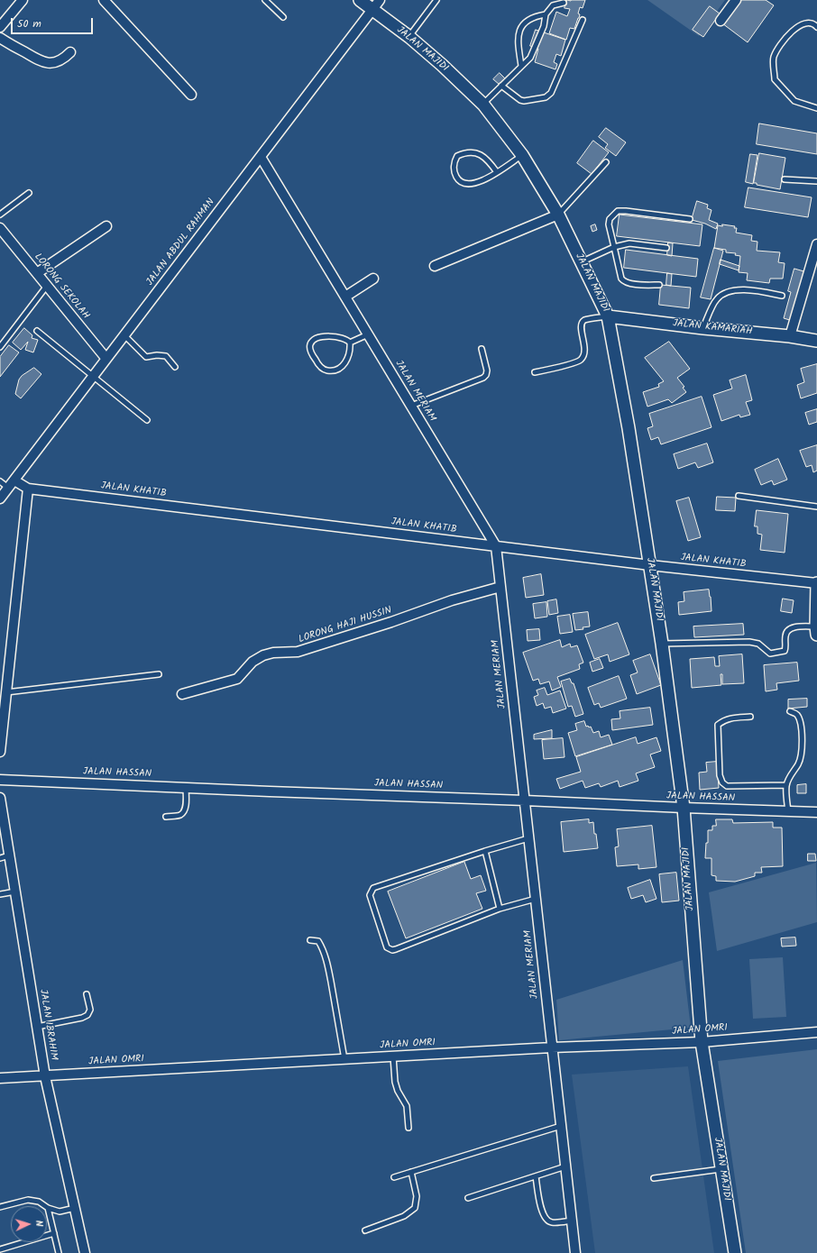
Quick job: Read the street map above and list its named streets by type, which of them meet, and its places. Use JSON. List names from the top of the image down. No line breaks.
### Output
{"streets":{"street":["JALAN MAJIDI","JALAN ABDUL RAHMAN","LORONG SEKOLAH","JALAN KAMARIAH","JALAN MERIAM","JALAN KHATIB","LORONG HAJI HUSSIN","JALAN HASSAN","JALAN IBRAHIM","JALAN OMRI"]},"crossings":[["JALAN MAJIDI","JALAN ABDUL RAHMAN"],["JALAN MAJIDI","JALAN KAMARIAH"],["JALAN MAJIDI","JALAN KHATIB"],["JALAN MAJIDI","JALAN HASSAN"],["JALAN MAJIDI","JALAN OMRI"],["JALAN ABDUL RAHMAN","LORONG SEKOLAH"],["JALAN ABDUL RAHMAN","JALAN MERIAM"],["JALAN MERIAM","JALAN KHATIB"],["JALAN MERIAM","LORONG HAJI HUSSIN"],["JALAN MERIAM","JALAN HASSAN"],["JALAN MERIAM","JALAN OMRI"],["JALAN IBRAHIM","JALAN OMRI"]],"scale_bar":"50 m","north":"right"}
